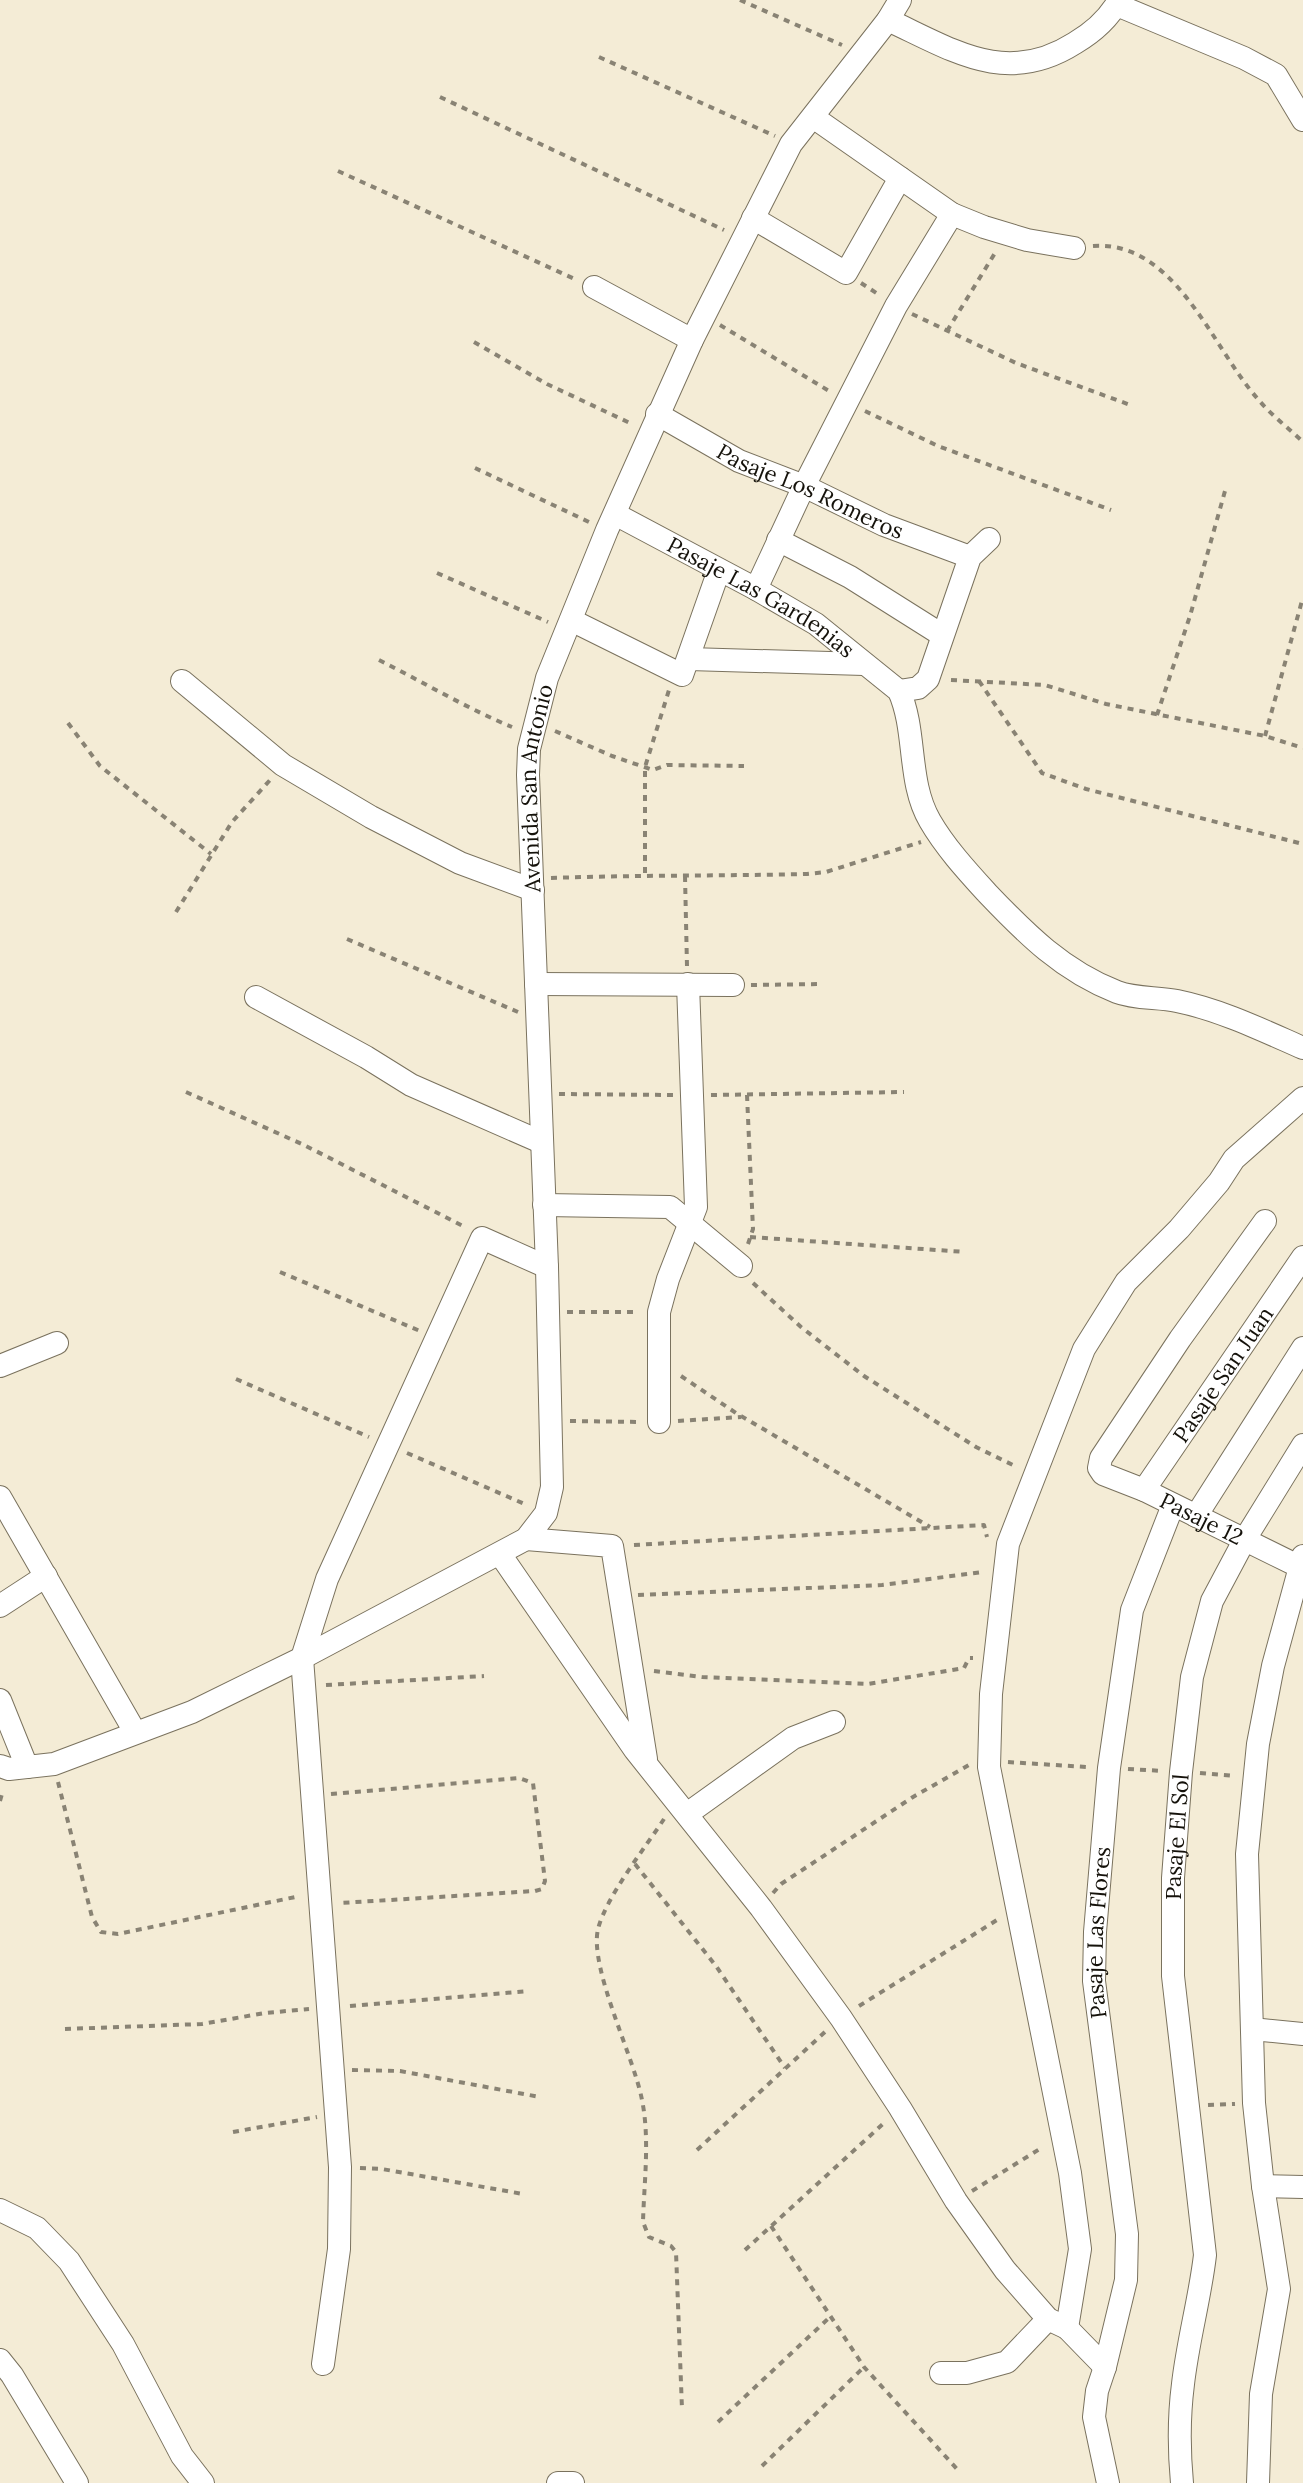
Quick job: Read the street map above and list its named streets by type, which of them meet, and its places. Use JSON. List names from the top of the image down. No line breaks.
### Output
{"streets":{"street":["Pasaje Los Romeros","Pasaje Las Gardenias","Avenida San Antonio","Pasaje San Juan","Pasaje 12","Pasaje El Sol","Pasaje Las Flores"]},"crossings":[["Pasaje Los Romeros","Avenida San Antonio"],["Pasaje Las Gardenias","Avenida San Antonio"],["Pasaje San Juan","Pasaje 12"],["Pasaje 12","Pasaje El Sol"],["Pasaje 12","Pasaje Las Flores"]]}
